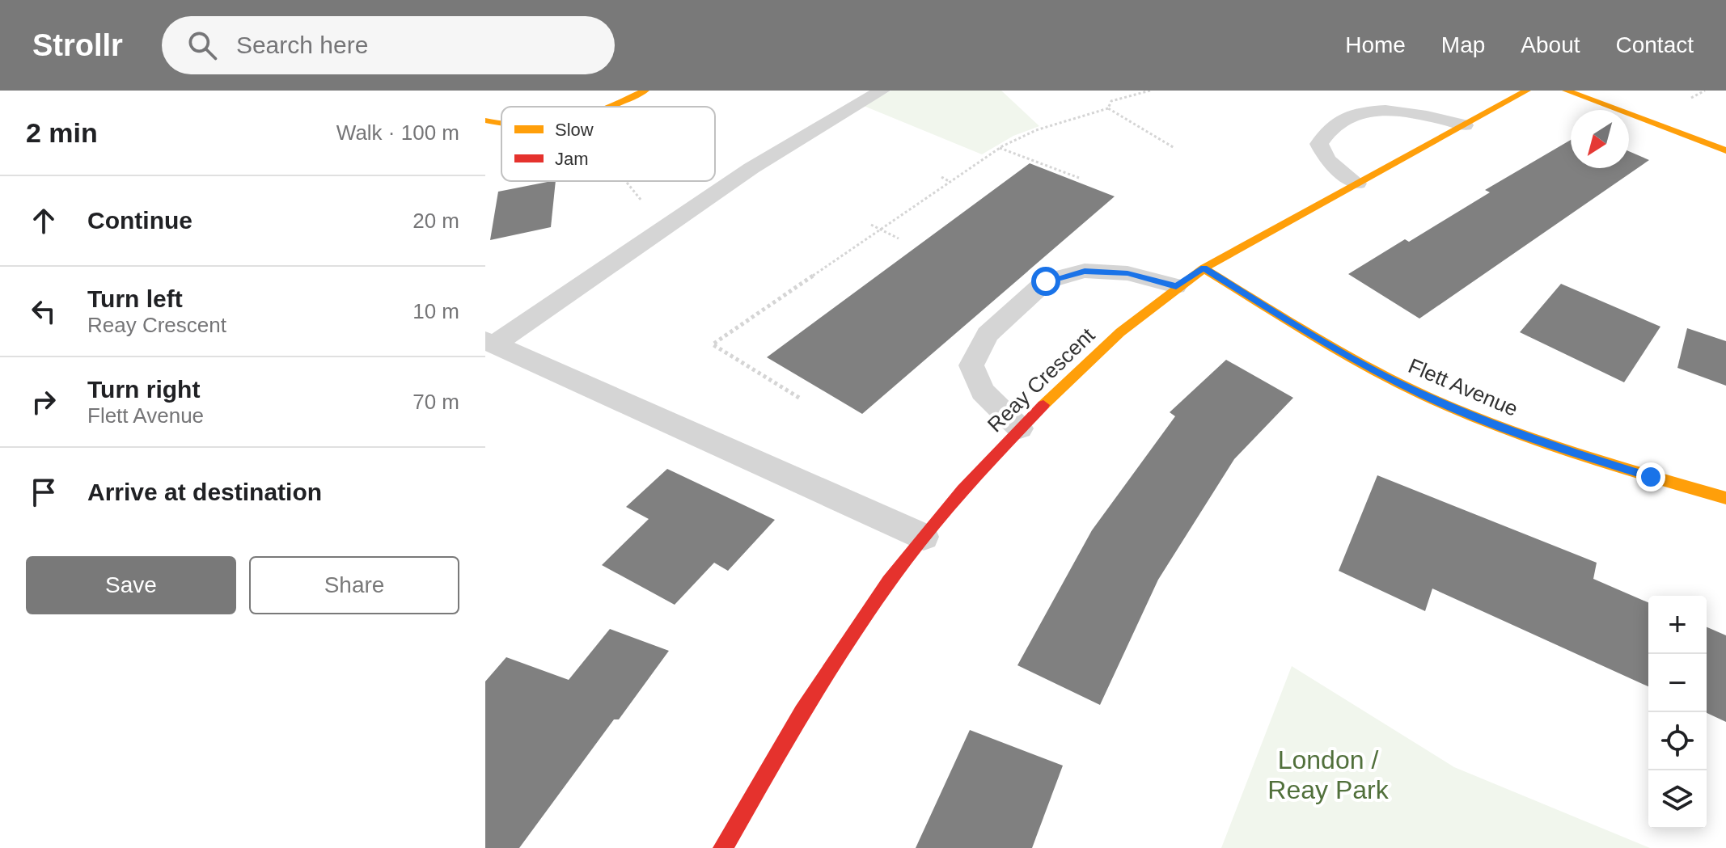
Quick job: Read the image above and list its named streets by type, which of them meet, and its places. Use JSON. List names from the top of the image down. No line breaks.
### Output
{"streets":{"street":["Reay Crescent","Flett Avenue"]},"crossings":[["Reay Crescent","Flett Avenue"]],"parks":["London / Reay Park"],"legend":["Slow","Jam"],"north":"bottom left","page":{"header":"Strollr","search":"Search here","nav":["Home","Map","About","Contact"],"heading":["2 min","Walk · 100 m"],"list":[["Continue","20 m"],["Turn left","Reay Crescent","10 m"],["Turn right","Flett Avenue","70 m"],"Arrive at destination"],"buttons":["Save","Share"],"map_buttons":["+","−"]}}
